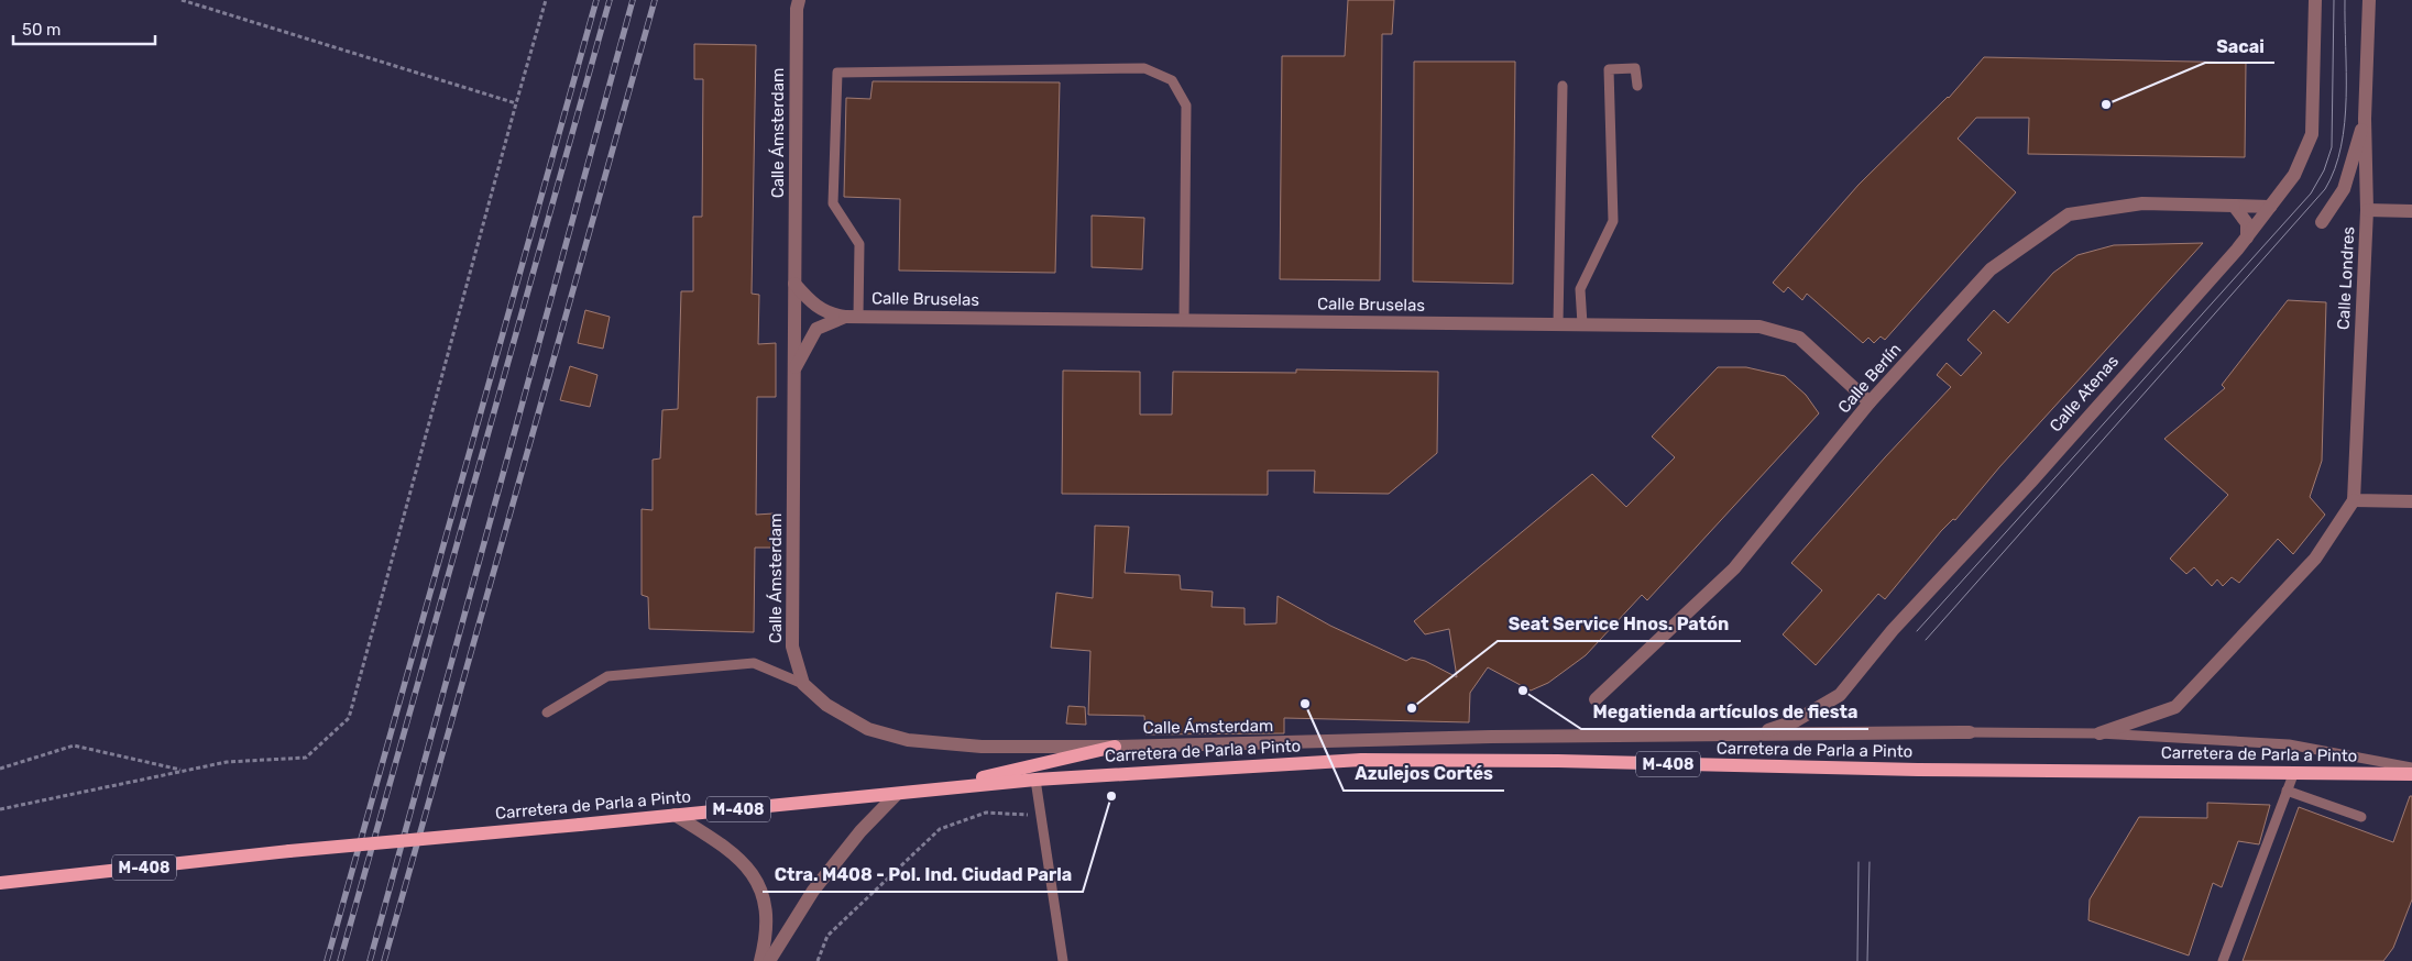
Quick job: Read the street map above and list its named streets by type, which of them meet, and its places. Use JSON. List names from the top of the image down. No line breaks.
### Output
{"streets":{"main road":["Carretera de Parla a Pinto","M-408"],"street":["Calle Ámsterdam","Calle Londres","Calle Bruselas","Calle Berlín","Calle Atenas"]},"crossings":[["Calle Ámsterdam","Calle Atenas"],["Calle Ámsterdam","M-408"],["Calle Bruselas","Calle Berlín"],["Calle Berlín","Calle Atenas"],["Carretera de Parla a Pinto","M-408"]],"places":["Sacai","Megatienda artículos de fiesta","Azulejos Cortés","Seat Service Hnos. Patón","Ctra. M408 - Pol. Ind. Ciudad Parla"],"scale_bar":"50 m"}
